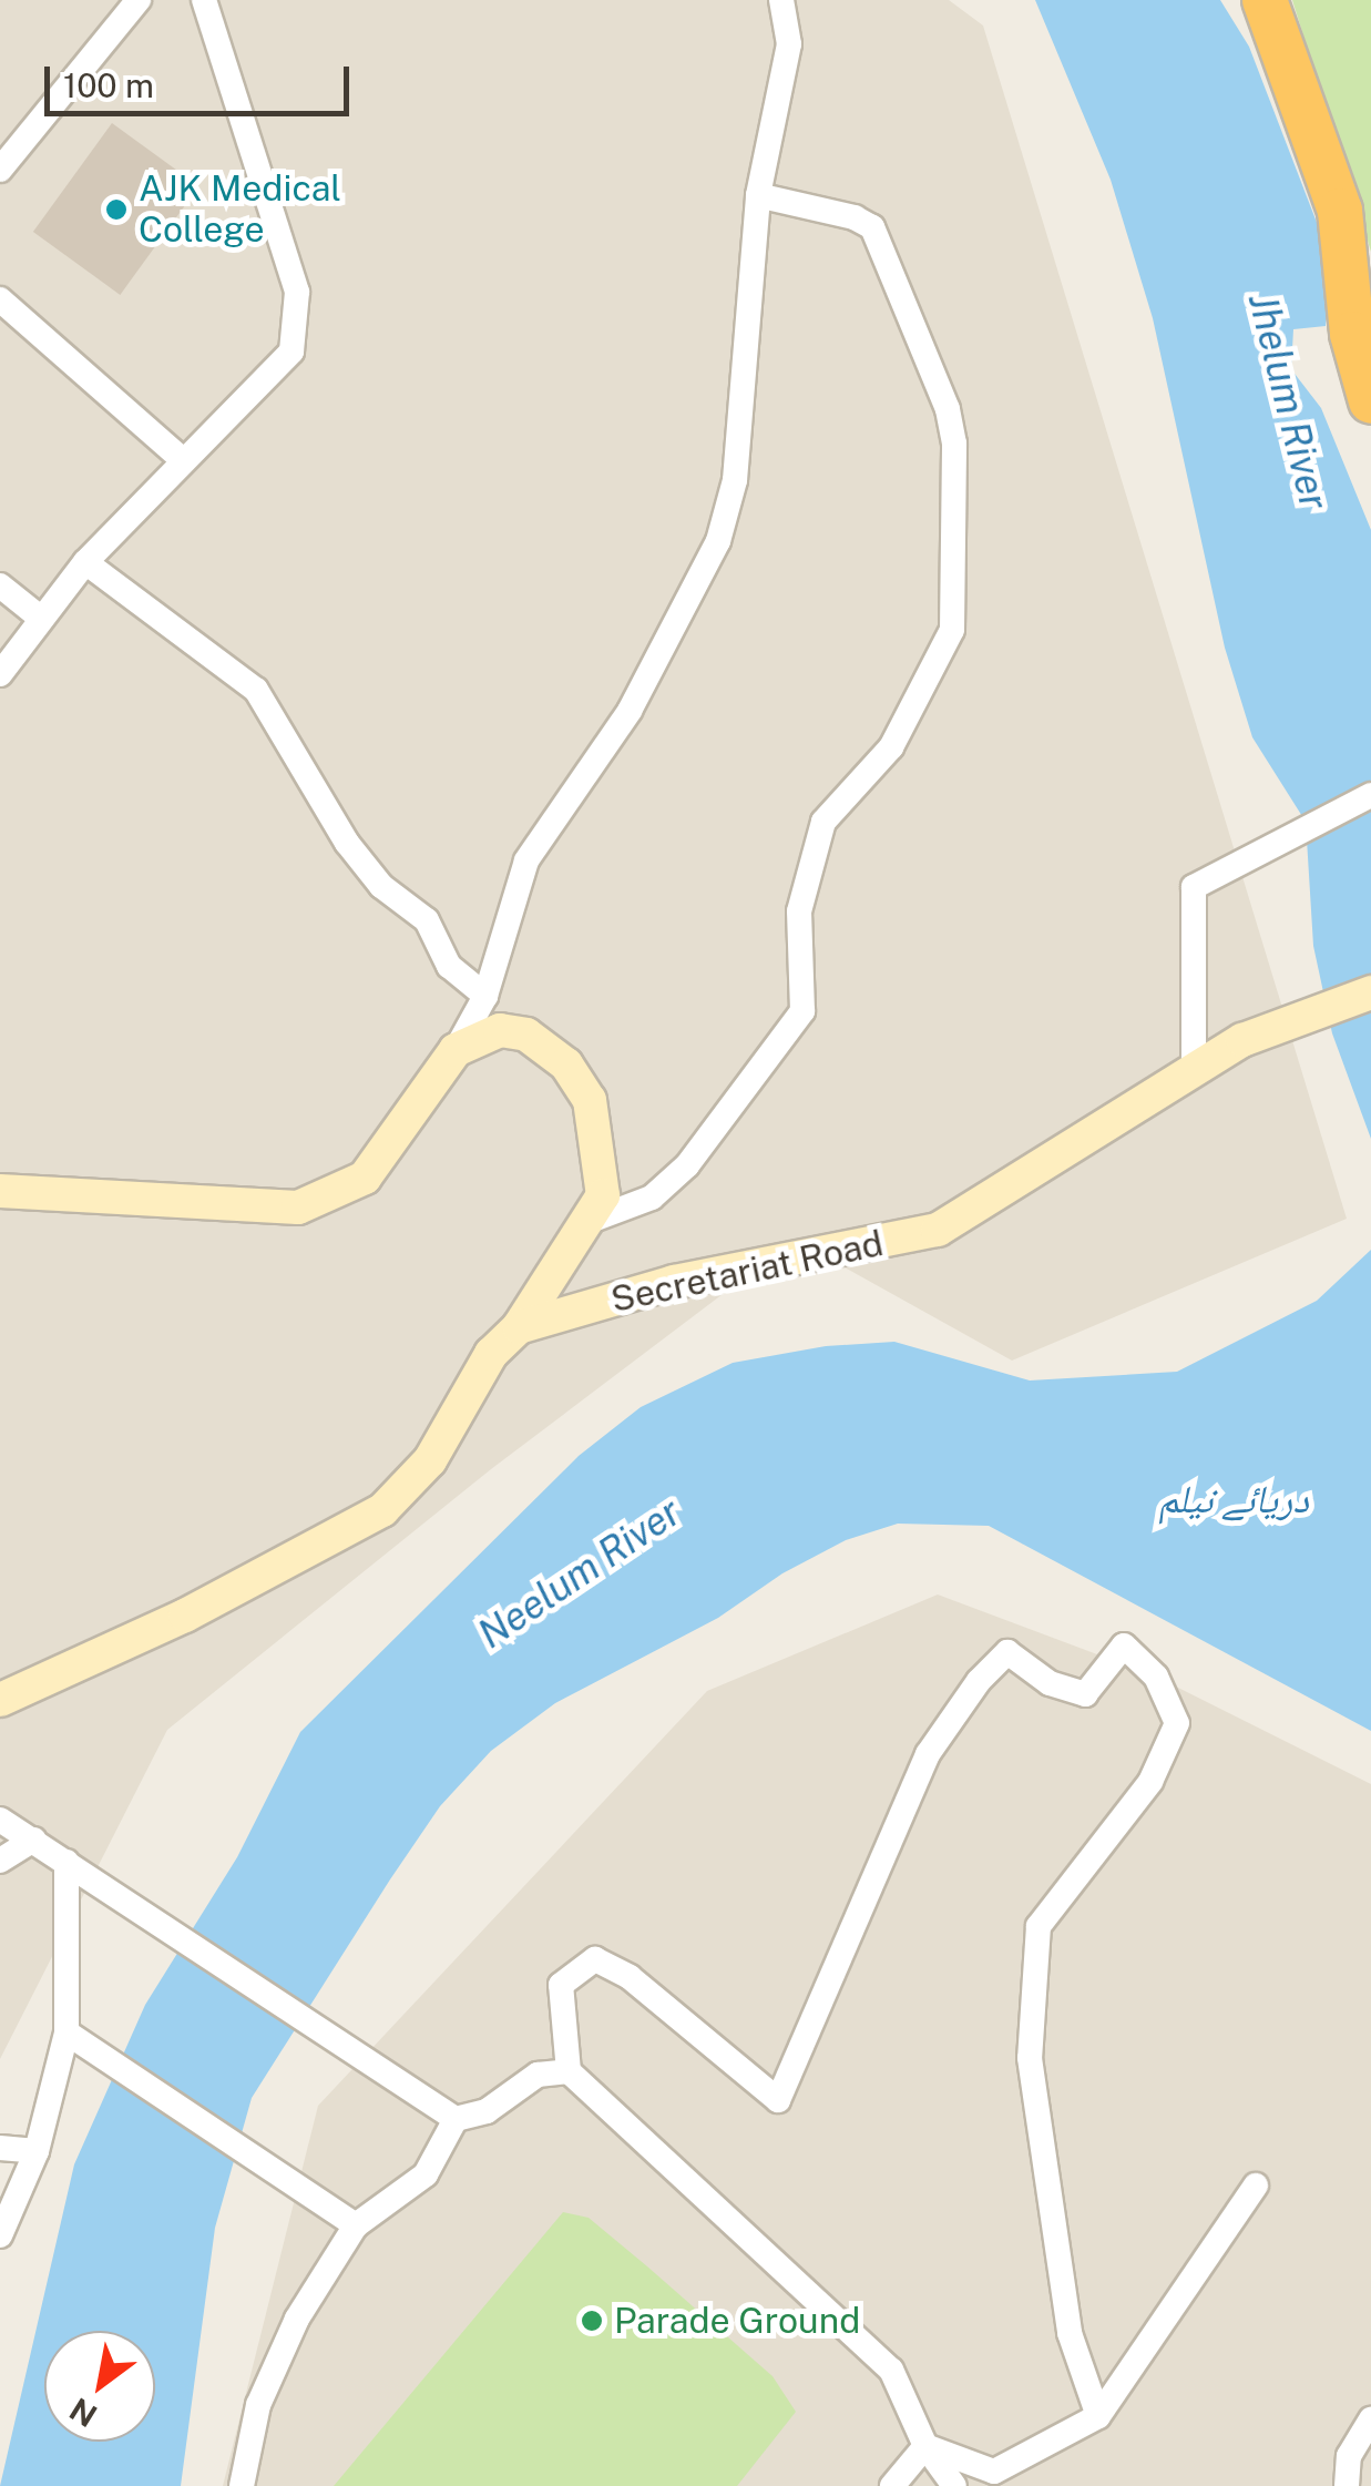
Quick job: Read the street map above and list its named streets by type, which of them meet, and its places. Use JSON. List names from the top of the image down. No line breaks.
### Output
{"streets":{"main road":["Secretariat Road"]},"water":["Jhelum River","دریائے نیلم","Neelum River"],"places":["AJK Medical College","Parade Ground"],"scale_bar":"100 m","north":"bottom left"}
